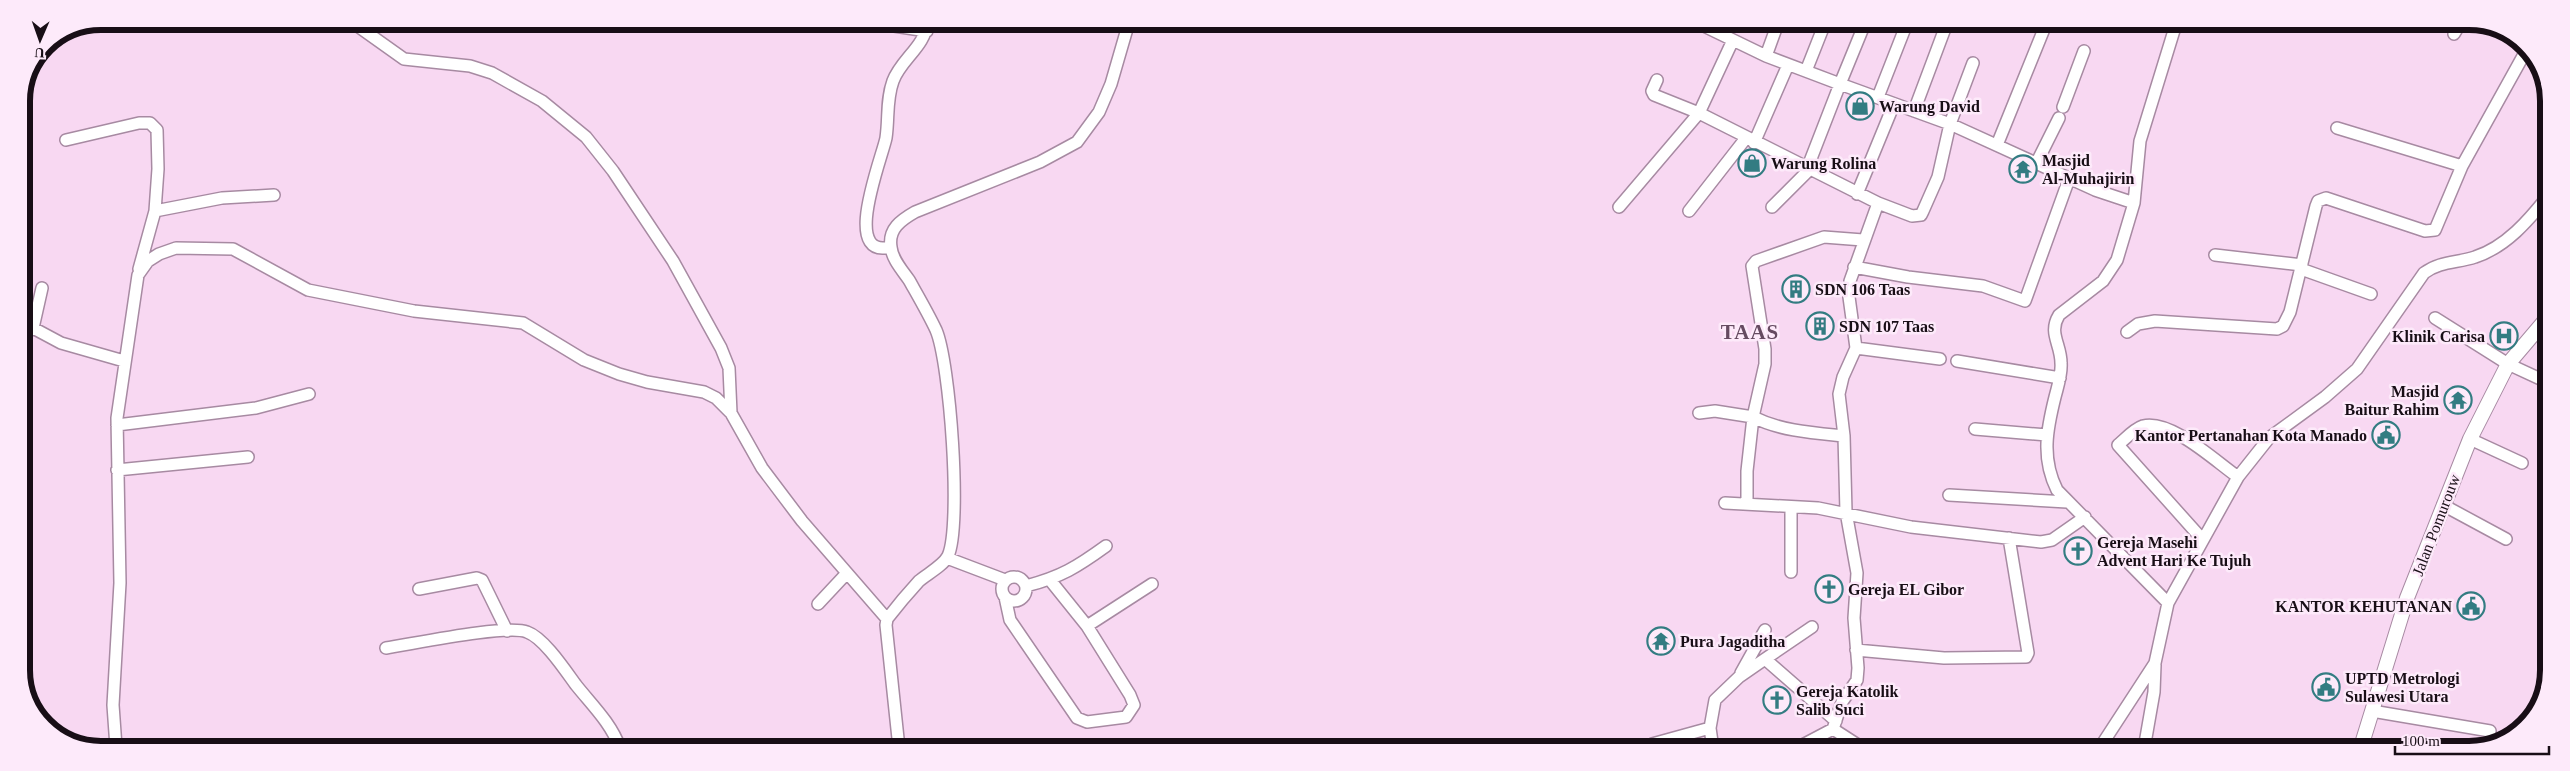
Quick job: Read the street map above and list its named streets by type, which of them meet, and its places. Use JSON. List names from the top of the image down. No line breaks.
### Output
{"streets":{"main road":["Jalan Pomurouw"]},"districts":["TAAS"],"places":{"shop":["Warung David","Warung Rolina"],"temple":["Masjid Al-Muhajirin","Masjid Baitur Rahim","Pura Jagaditha"],"building":["SDN 106 Taas","SDN 107 Taas"],"hospital":["Klinik Carisa"],"public building":["Kantor Pertanahan Kota Manado","KANTOR KEHUTANAN","UPTD Metrologi Sulawesi Utara"],"church":["Gereja Masehi Advent Hari Ke Tujuh","Gereja EL Gibor","Gereja Katolik Salib Suci"]},"scale_bar":"100 m","north":"bottom"}
